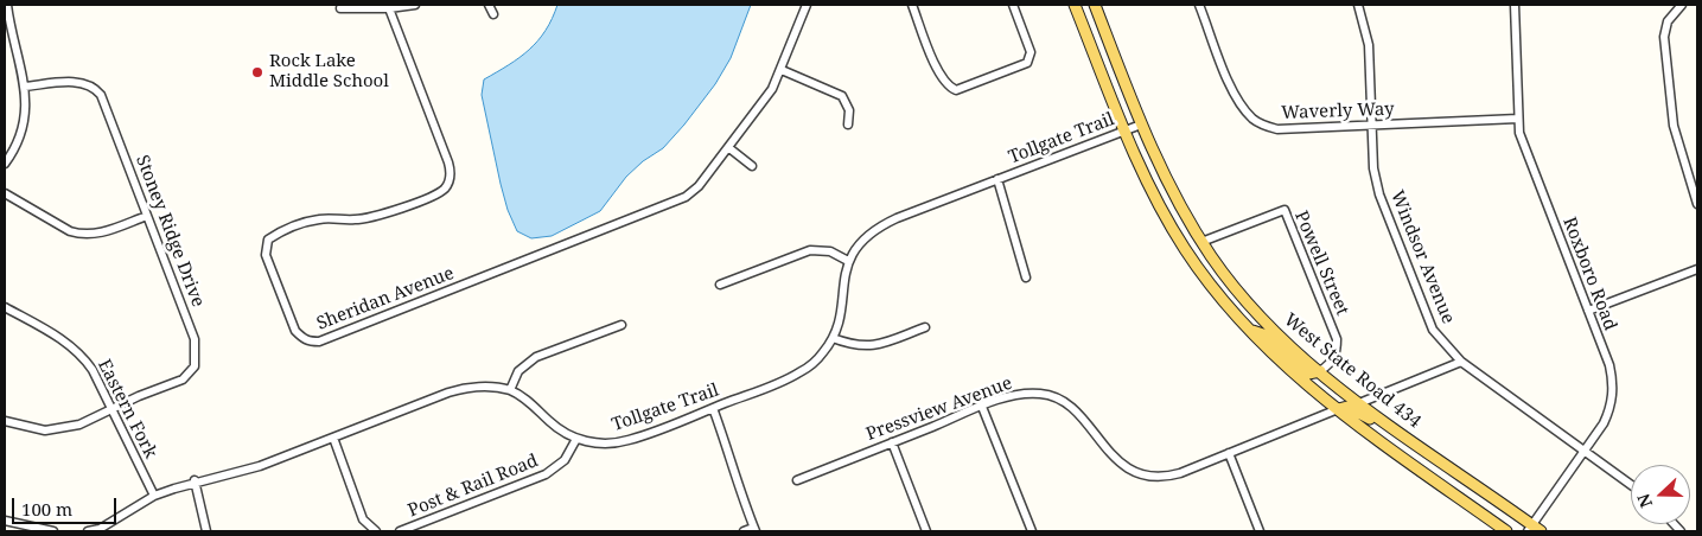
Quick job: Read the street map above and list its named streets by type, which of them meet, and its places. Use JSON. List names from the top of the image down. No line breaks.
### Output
{"streets":{"main road":["West State Road 434"],"street":["Waverly Way","Tollgate Trail","Stoney Ridge Drive","Windsor Avenue","Powell Street","Roxboro Road","Sheridan Avenue","Eastern Fork","Pressview Avenue","Post & Rail Road"]},"crossings":[["Waverly Way","Windsor Avenue"],["Waverly Way","Roxboro Road"],["Tollgate Trail","West State Road 434"],["Tollgate Trail","Eastern Fork"],["Tollgate Trail","Post & Rail Road"],["Stoney Ridge Drive","Eastern Fork"],["Windsor Avenue","Roxboro Road"],["Powell Street","West State Road 434"],["Roxboro Road","West State Road 434"]],"places":["Rock Lake Middle School"],"scale_bar":"100 m","north":"left"}
